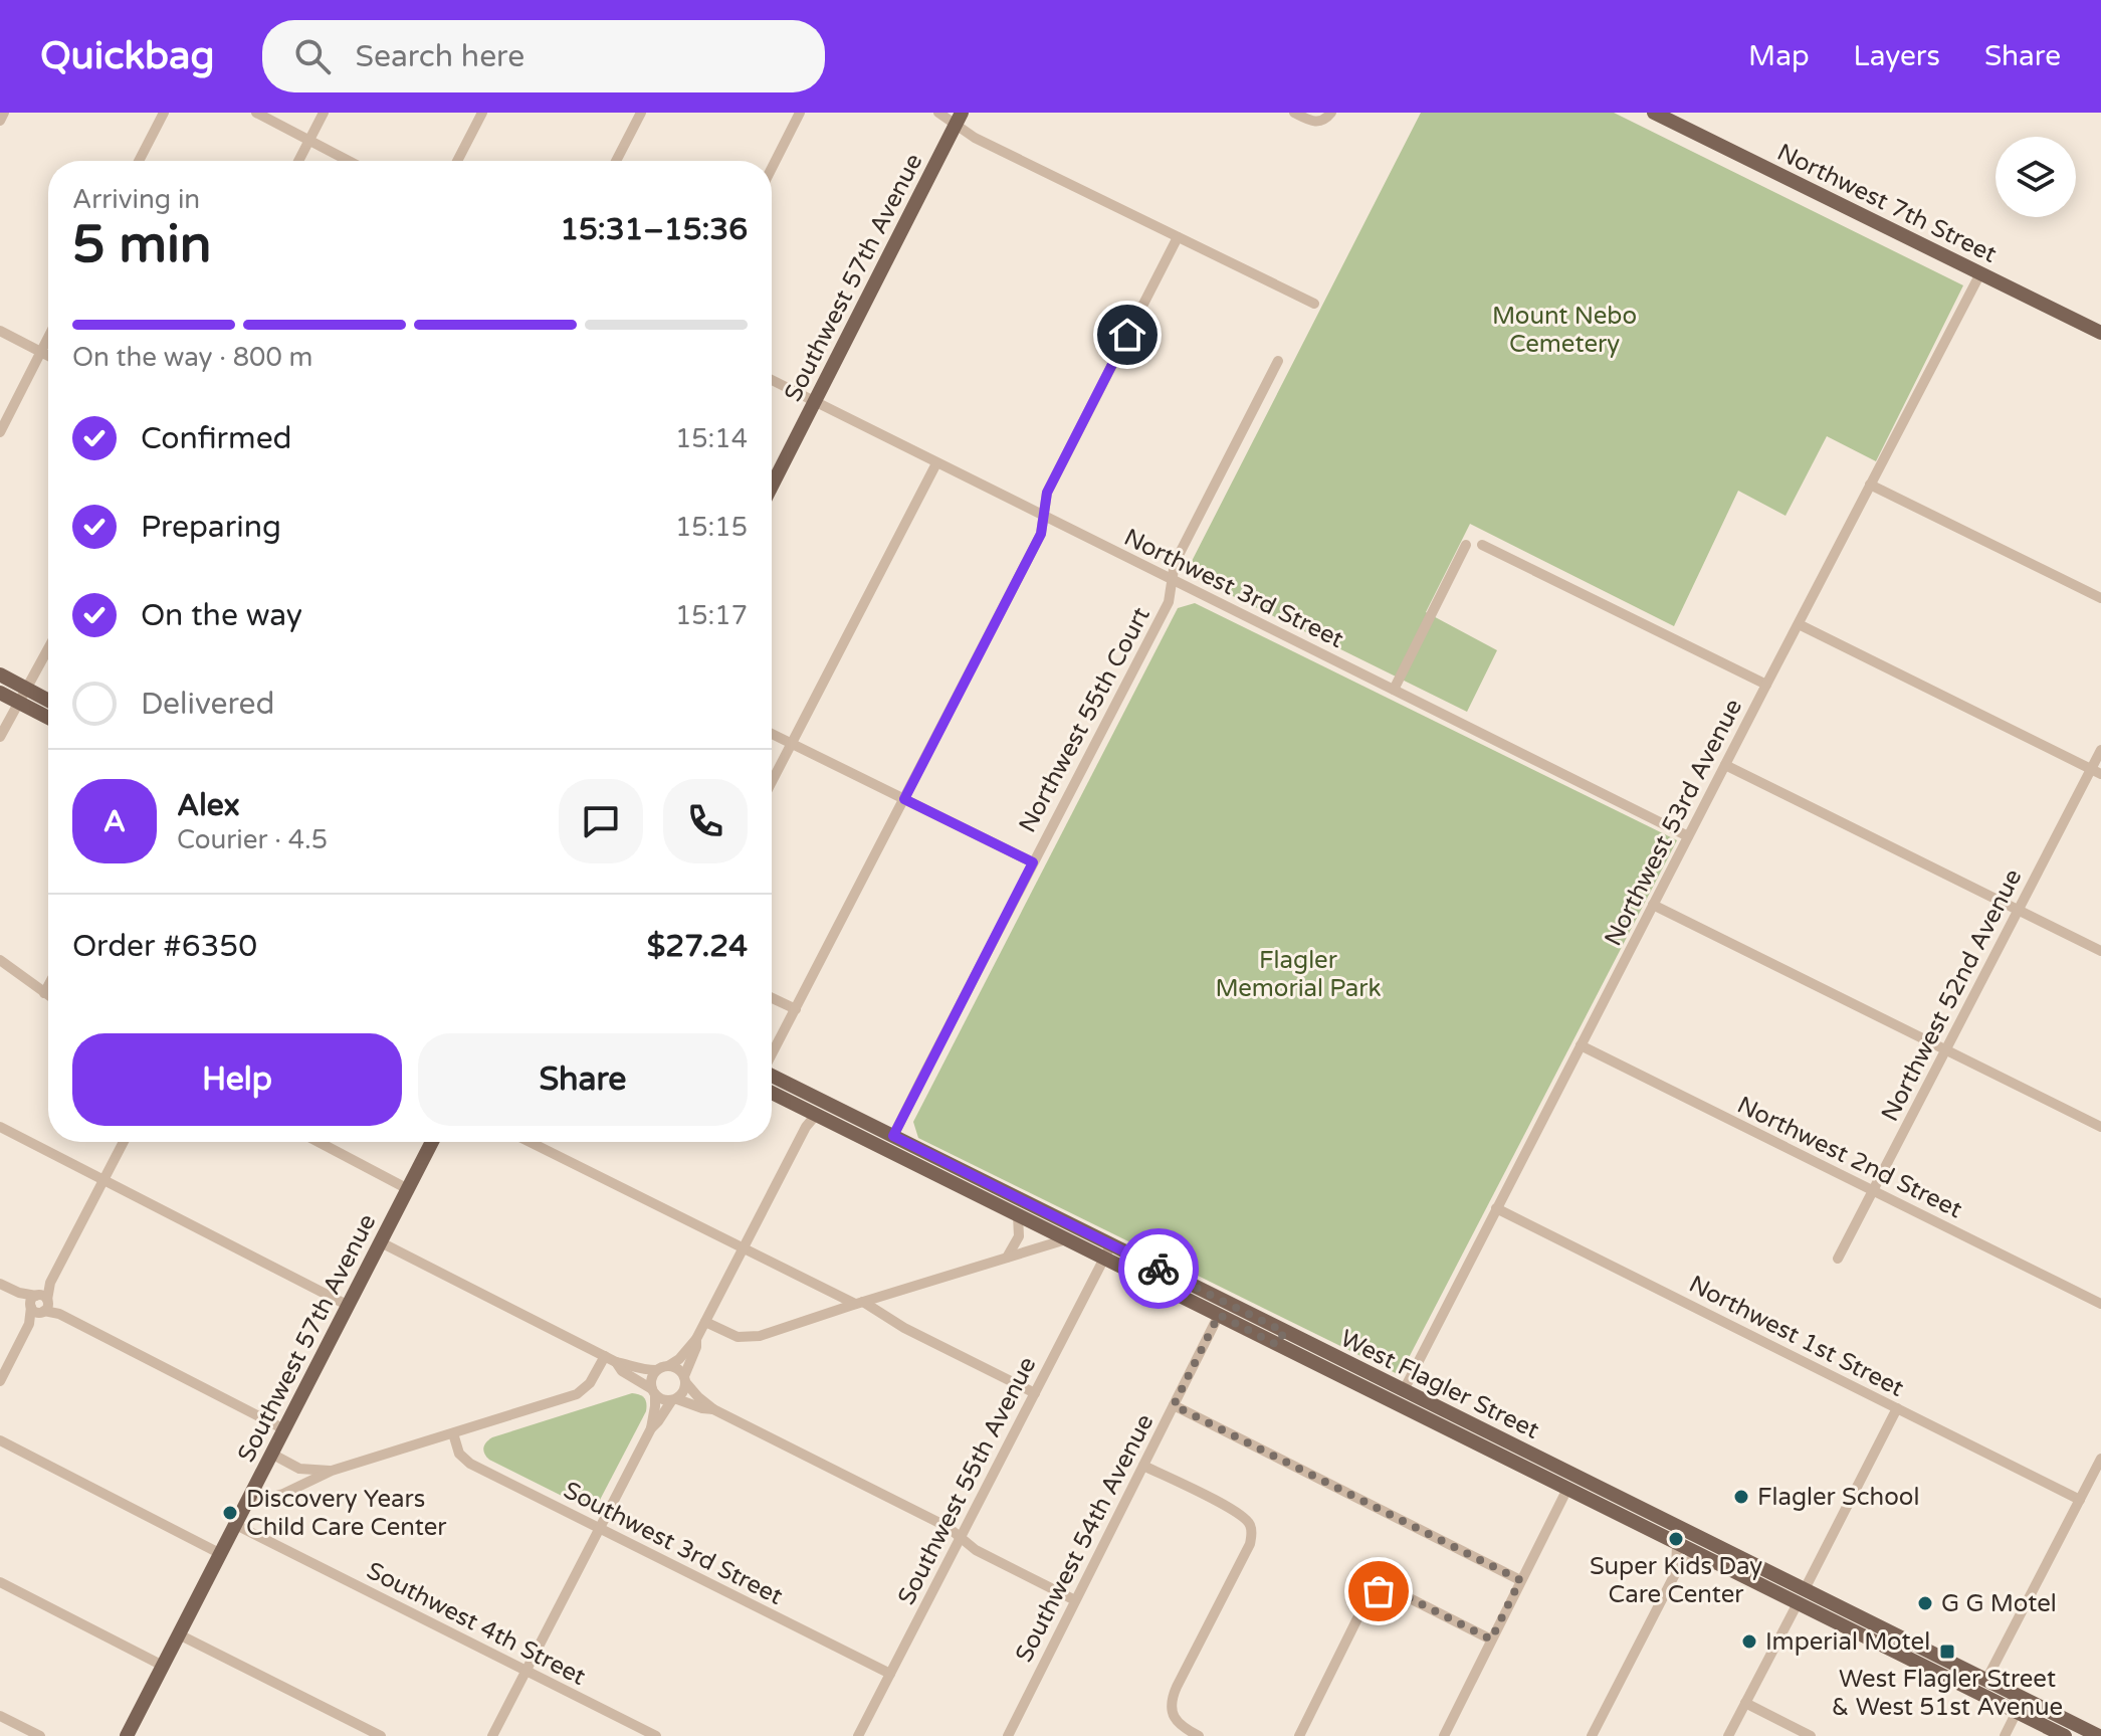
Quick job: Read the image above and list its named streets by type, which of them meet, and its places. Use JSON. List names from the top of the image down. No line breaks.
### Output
{"streets":{"main road":["Northwest 7th Street","Southwest 57th Avenue","West Flagler Street"],"street":["Northwest 3rd Street","Northwest 55th Court","Northwest 53rd Avenue","Northwest 52nd Avenue","Northwest 2nd Street","Northwest 1st Street","Southwest 55th Avenue","Southwest 54th Avenue","Southwest 3rd Street","Southwest 4th Street"]},"crossings":[["Northwest 7th Street","Northwest 53rd Avenue"],["Southwest 57th Avenue","Northwest 3rd Street"],["Southwest 57th Avenue","Southwest 4th Street"],["Northwest 3rd Street","Northwest 55th Court"],["Northwest 3rd Street","Northwest 53rd Avenue"],["Northwest 55th Court","West Flagler Street"],["Northwest 53rd Avenue","Northwest 2nd Street"],["Northwest 53rd Avenue","Northwest 1st Street"],["Northwest 53rd Avenue","West Flagler Street"],["Northwest 52nd Avenue","Northwest 2nd Street"],["West Flagler Street","Southwest 55th Avenue"],["West Flagler Street","Southwest 54th Avenue"],["Southwest 55th Avenue","Southwest 3rd Street"]],"parks":["Mount Nebo Cemetery","Flagler Memorial Park"],"places":{"other":["Flagler School","Discovery Years Child Care Center","Super Kids Day Care Center","G G Motel","Imperial Motel"],"transit":["West Flagler Street & West 51st Avenue"]},"page":{"header":"Quickbag","search":"Search here","nav":["Map","Layers","Share"],"heading":["5 min","Arriving in","15:31–15:36"],"panel":["Alex","Courier · 4.5","Order #6350","$27.24"],"bar":"On the way · 800 m","list":[["Confirmed","15:14"],["Preparing","15:15"],["On the way","15:17"],"Delivered"],"round":"A","buttons":["Help","Share"]}}
